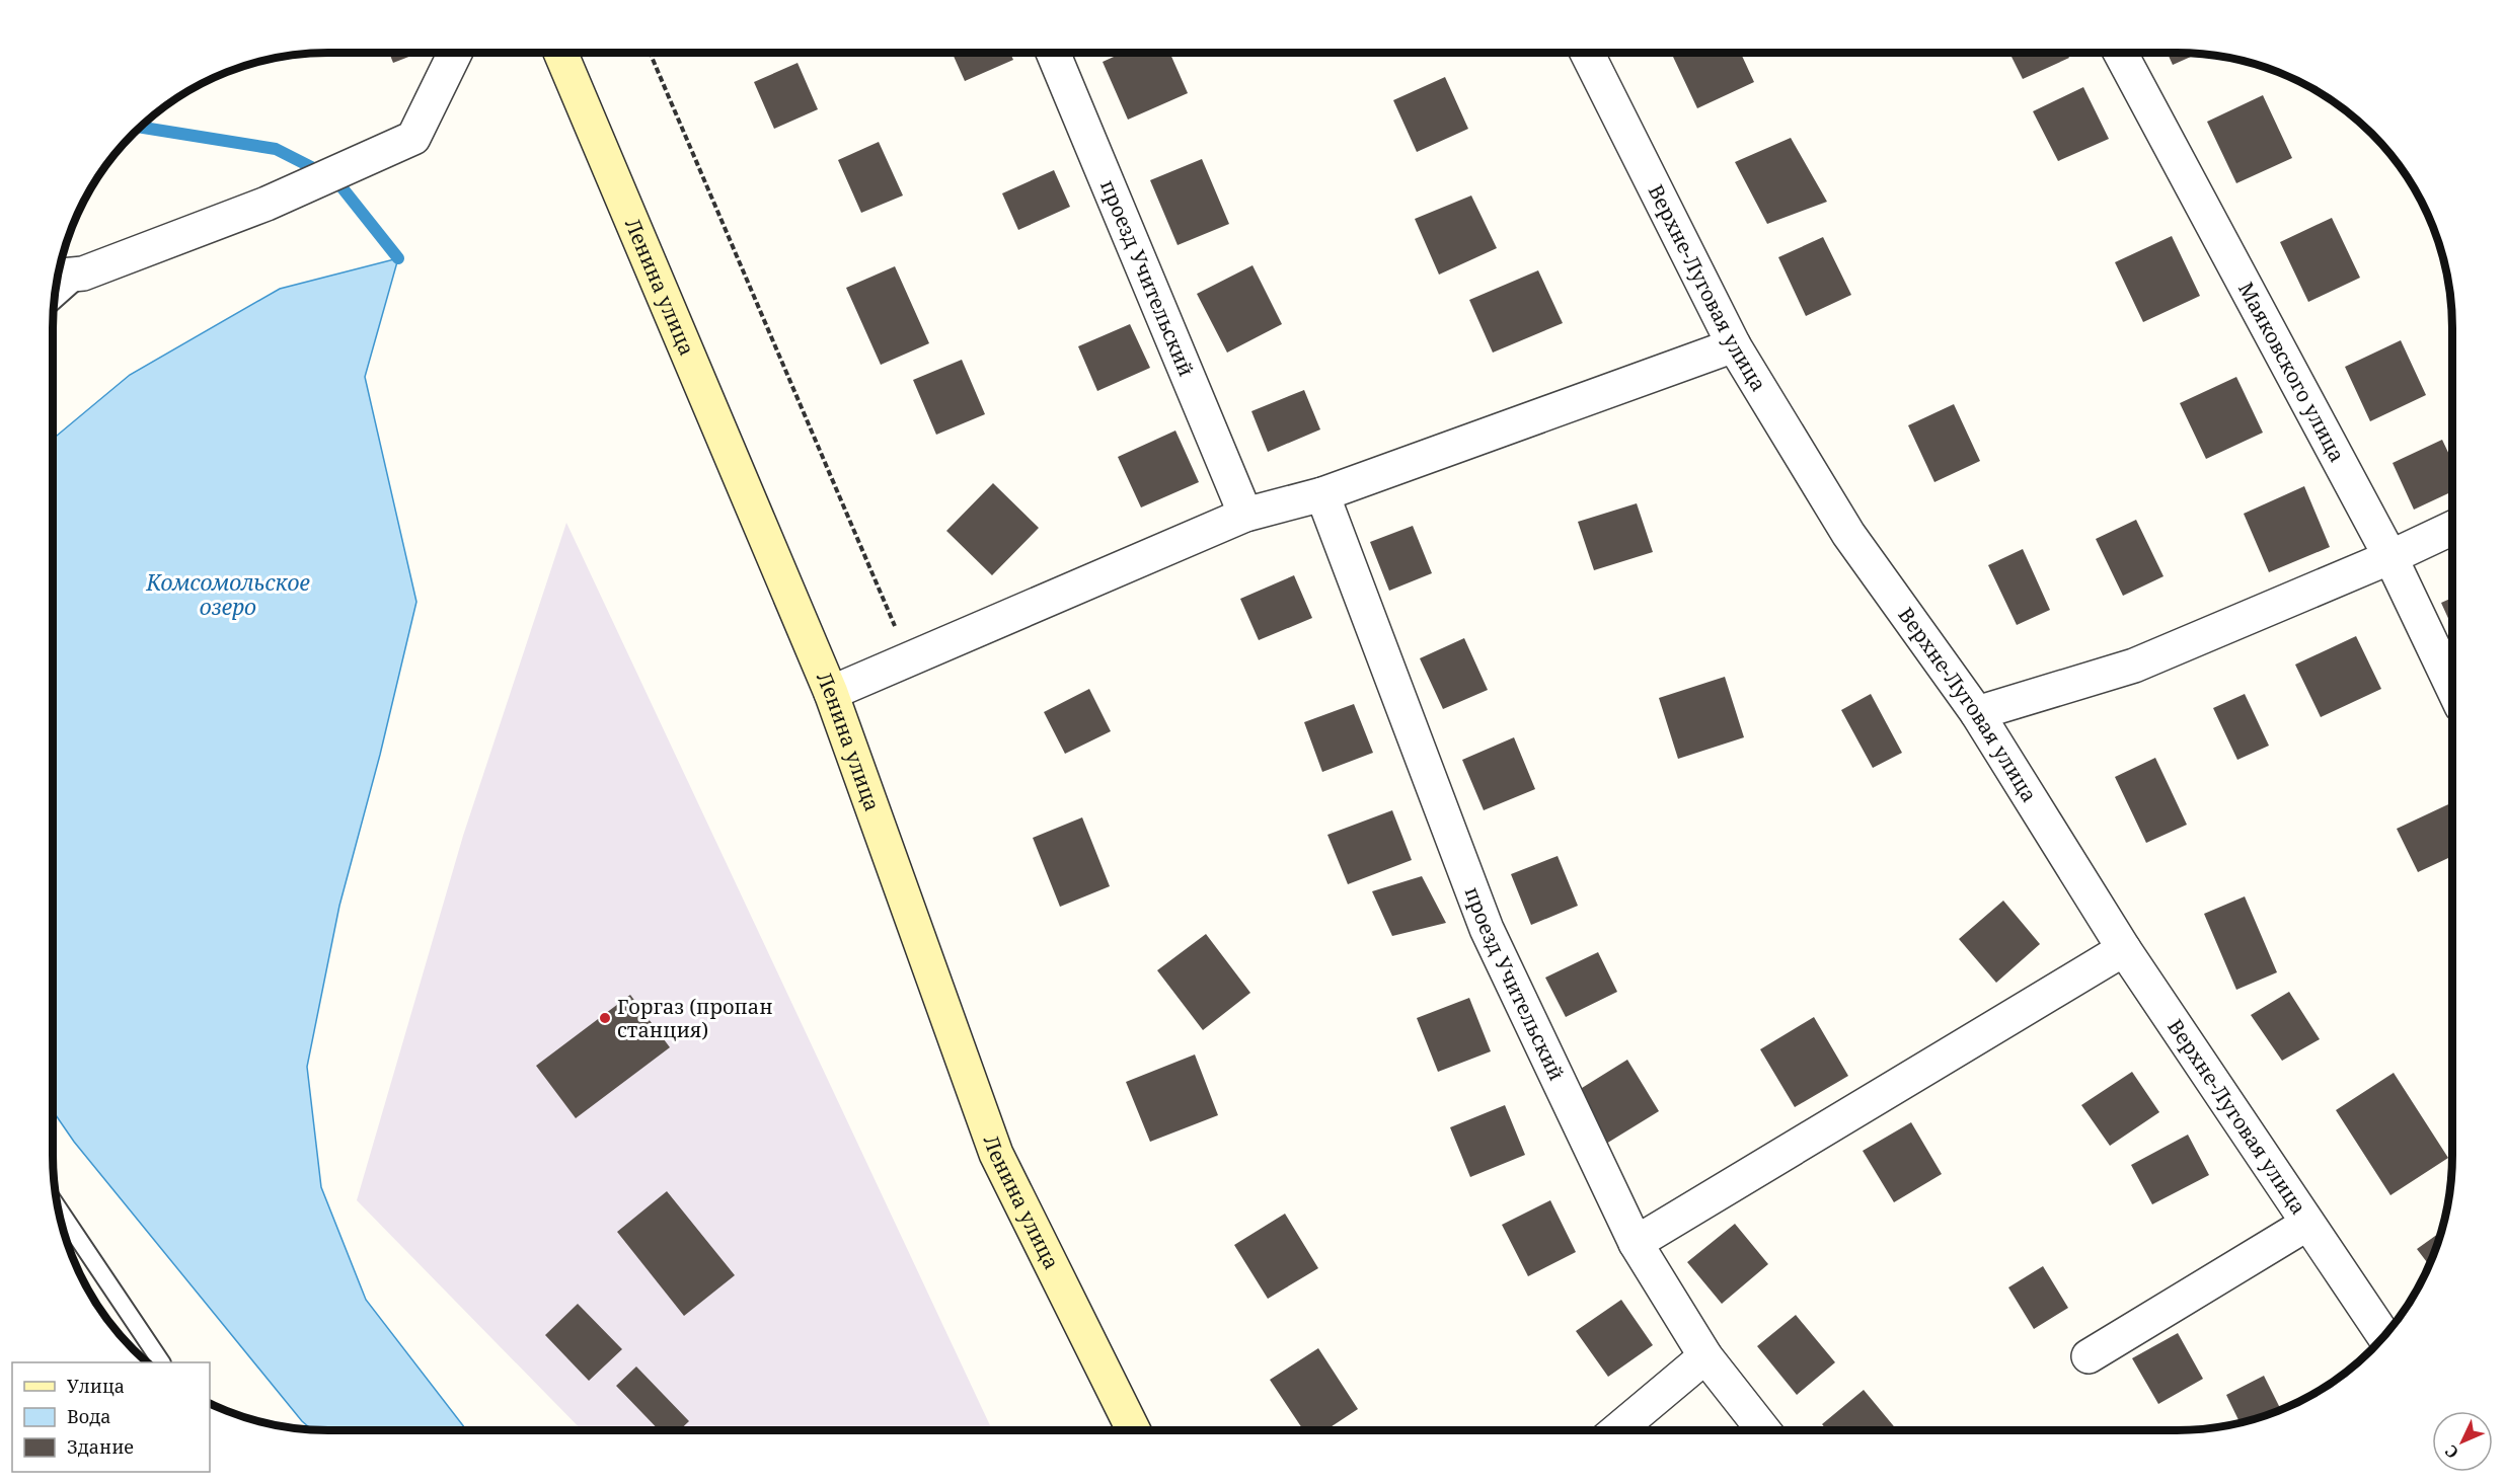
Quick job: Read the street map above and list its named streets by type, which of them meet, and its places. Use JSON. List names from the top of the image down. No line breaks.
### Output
{"streets":{"main road":["Ленина улица"],"street":["проезд Учительский","Верхне-Луговая улица","Маяковского улица"]},"water":["Комсомольское озеро"],"places":["Горгаз (пропан станция)"],"legend":["Улица","Вода","Здание"],"north":"bottom left"}
